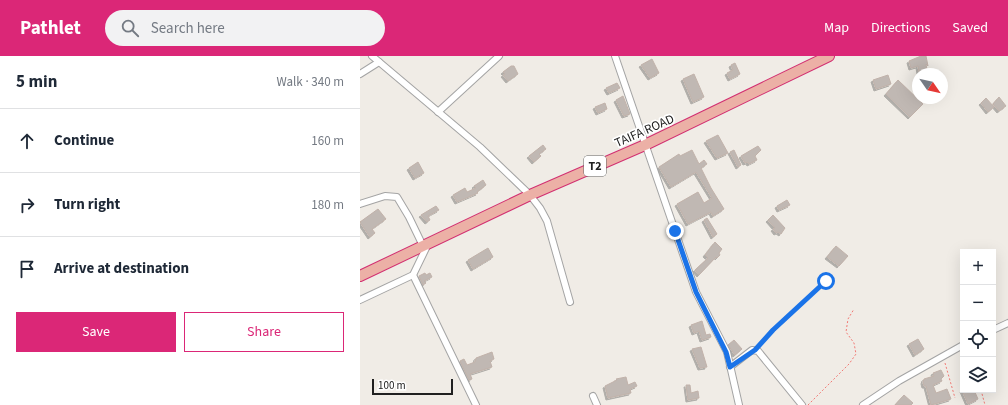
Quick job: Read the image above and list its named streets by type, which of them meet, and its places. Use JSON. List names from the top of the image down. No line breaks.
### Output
{"streets":{"highway":["TAIFA ROAD","T2"]},"scale_bar":"100 m","north":"bottom right","page":{"header":"Pathlet","search":"Search here","nav":["Map","Directions","Saved"],"heading":["5 min","Walk · 340 m"],"list":[["Continue","160 m"],["Turn right","180 m"],"Arrive at destination"],"map_buttons":["+","−"],"buttons":["Save","Share"],"scale":"100 m"}}
